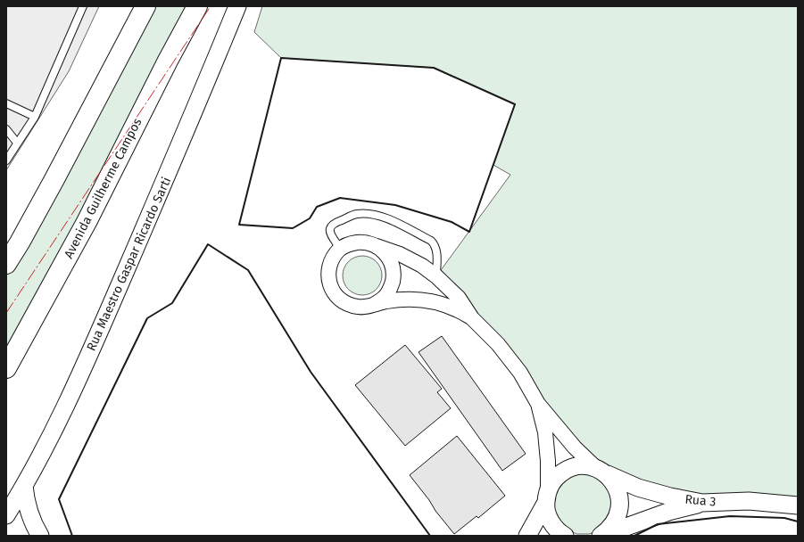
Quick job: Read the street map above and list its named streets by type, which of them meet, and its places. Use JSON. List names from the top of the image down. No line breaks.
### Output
{"streets":{"main road":["Avenida Guilherme Campos"],"street":["Rua Maestro Gaspar Ricardo Sarti","Rua 3"]}}
